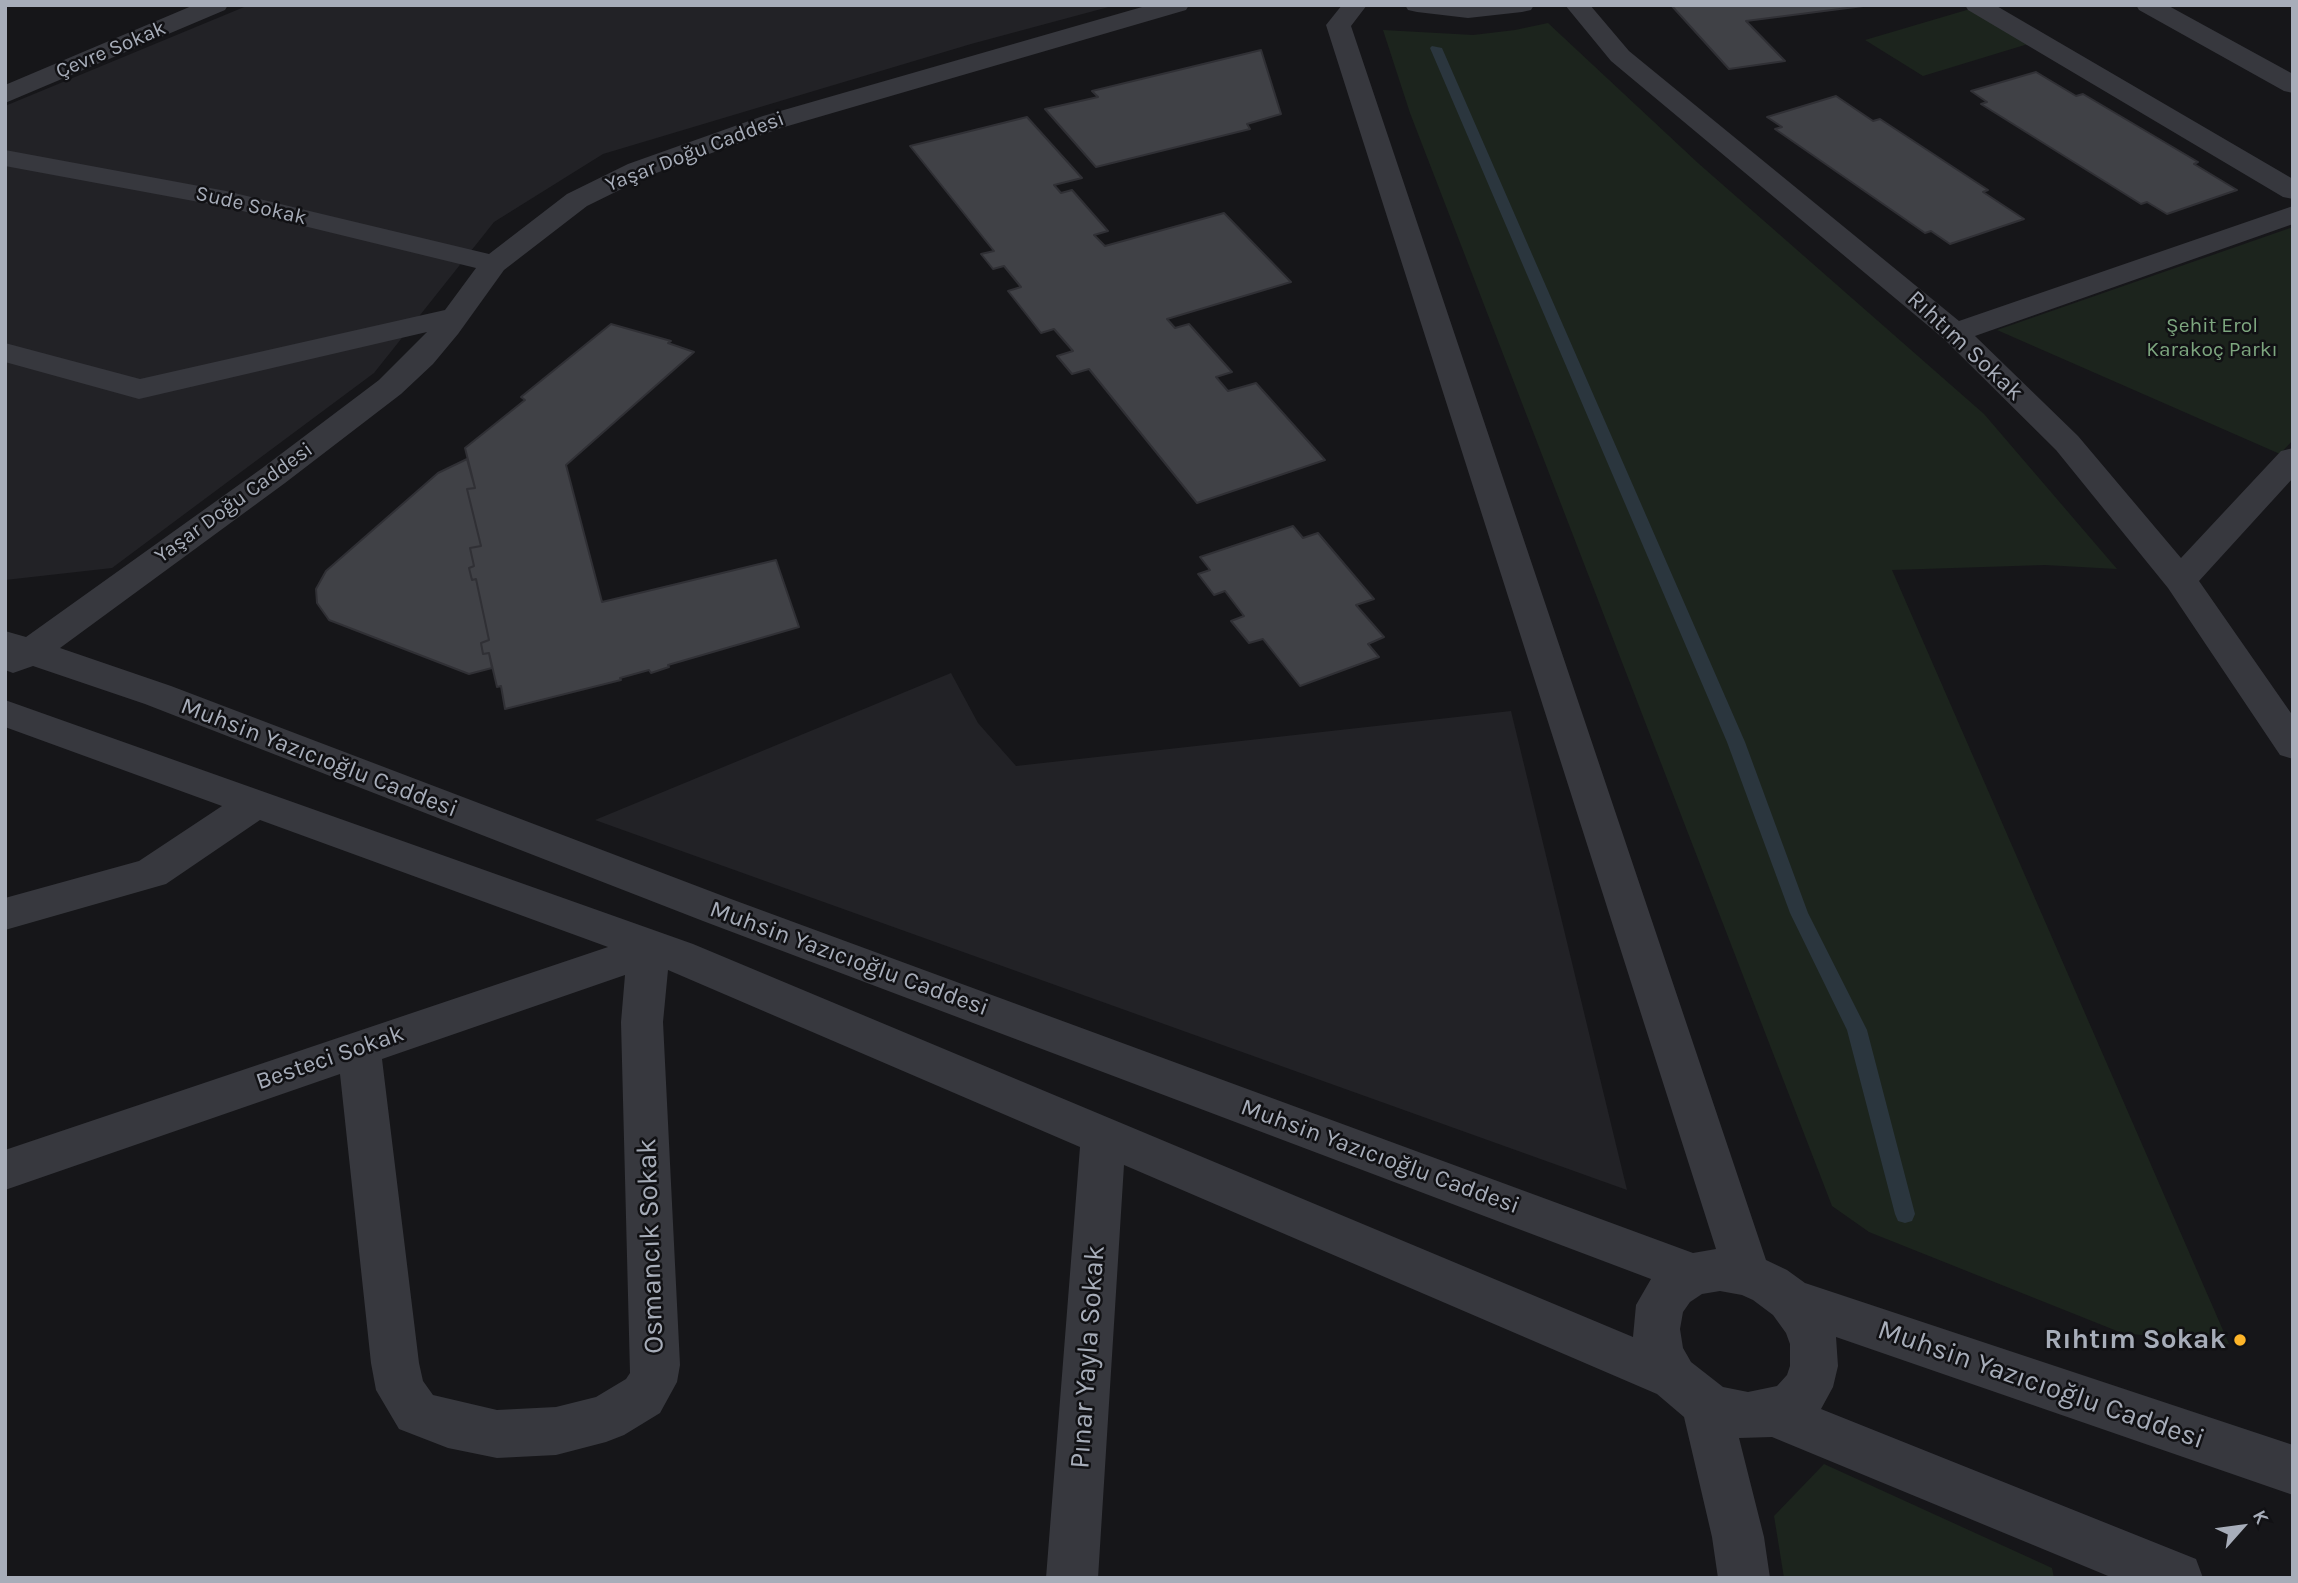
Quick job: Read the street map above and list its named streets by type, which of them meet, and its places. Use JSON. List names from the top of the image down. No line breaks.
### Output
{"streets":{"street":["Çevre Sokak","Yaşar Doğu Caddesi","Sude Sokak","Rıhtım Sokak","Muhsin Yazıcıoğlu Caddesi","Besteci Sokak","Osmancık Sokak","Pınar Yayla Sokak"]},"crossings":[["Yaşar Doğu Caddesi","Sude Sokak"],["Yaşar Doğu Caddesi","Muhsin Yazıcıoğlu Caddesi"],["Besteci Sokak","Osmancık Sokak"]],"parks":["Şehit Erol Karakoç Parkı"],"places":["Rıhtım Sokak"],"north":"top right"}
